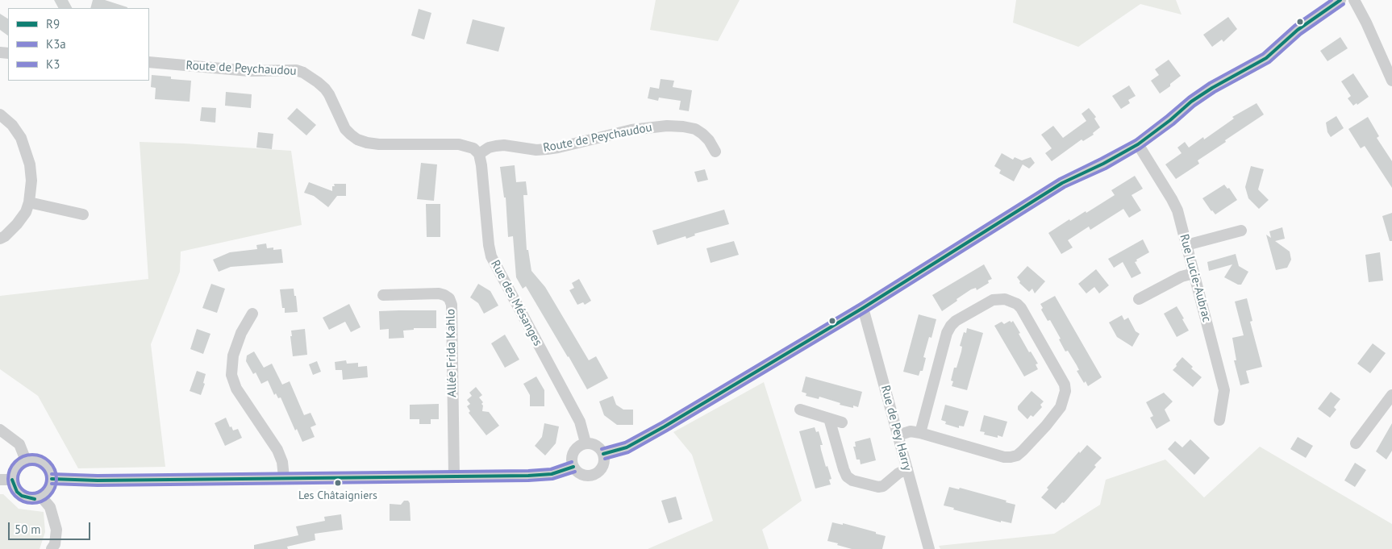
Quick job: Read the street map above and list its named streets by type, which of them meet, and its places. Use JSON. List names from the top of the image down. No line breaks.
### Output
{"streets":{"street":["Route de Peychaudou","Rue Lucie-Aubrac","Rue des Mésanges","Allée Frida Kahlo","Rue de Pey Harry"]},"crossings":[["Route de Peychaudou","Rue des Mésanges"]],"places":["Les Châtaigniers"],"lines":["transit line R9","transit line K3","transit line K3a"],"legend":["R9","K3a","K3"],"scale_bar":"50 m"}
